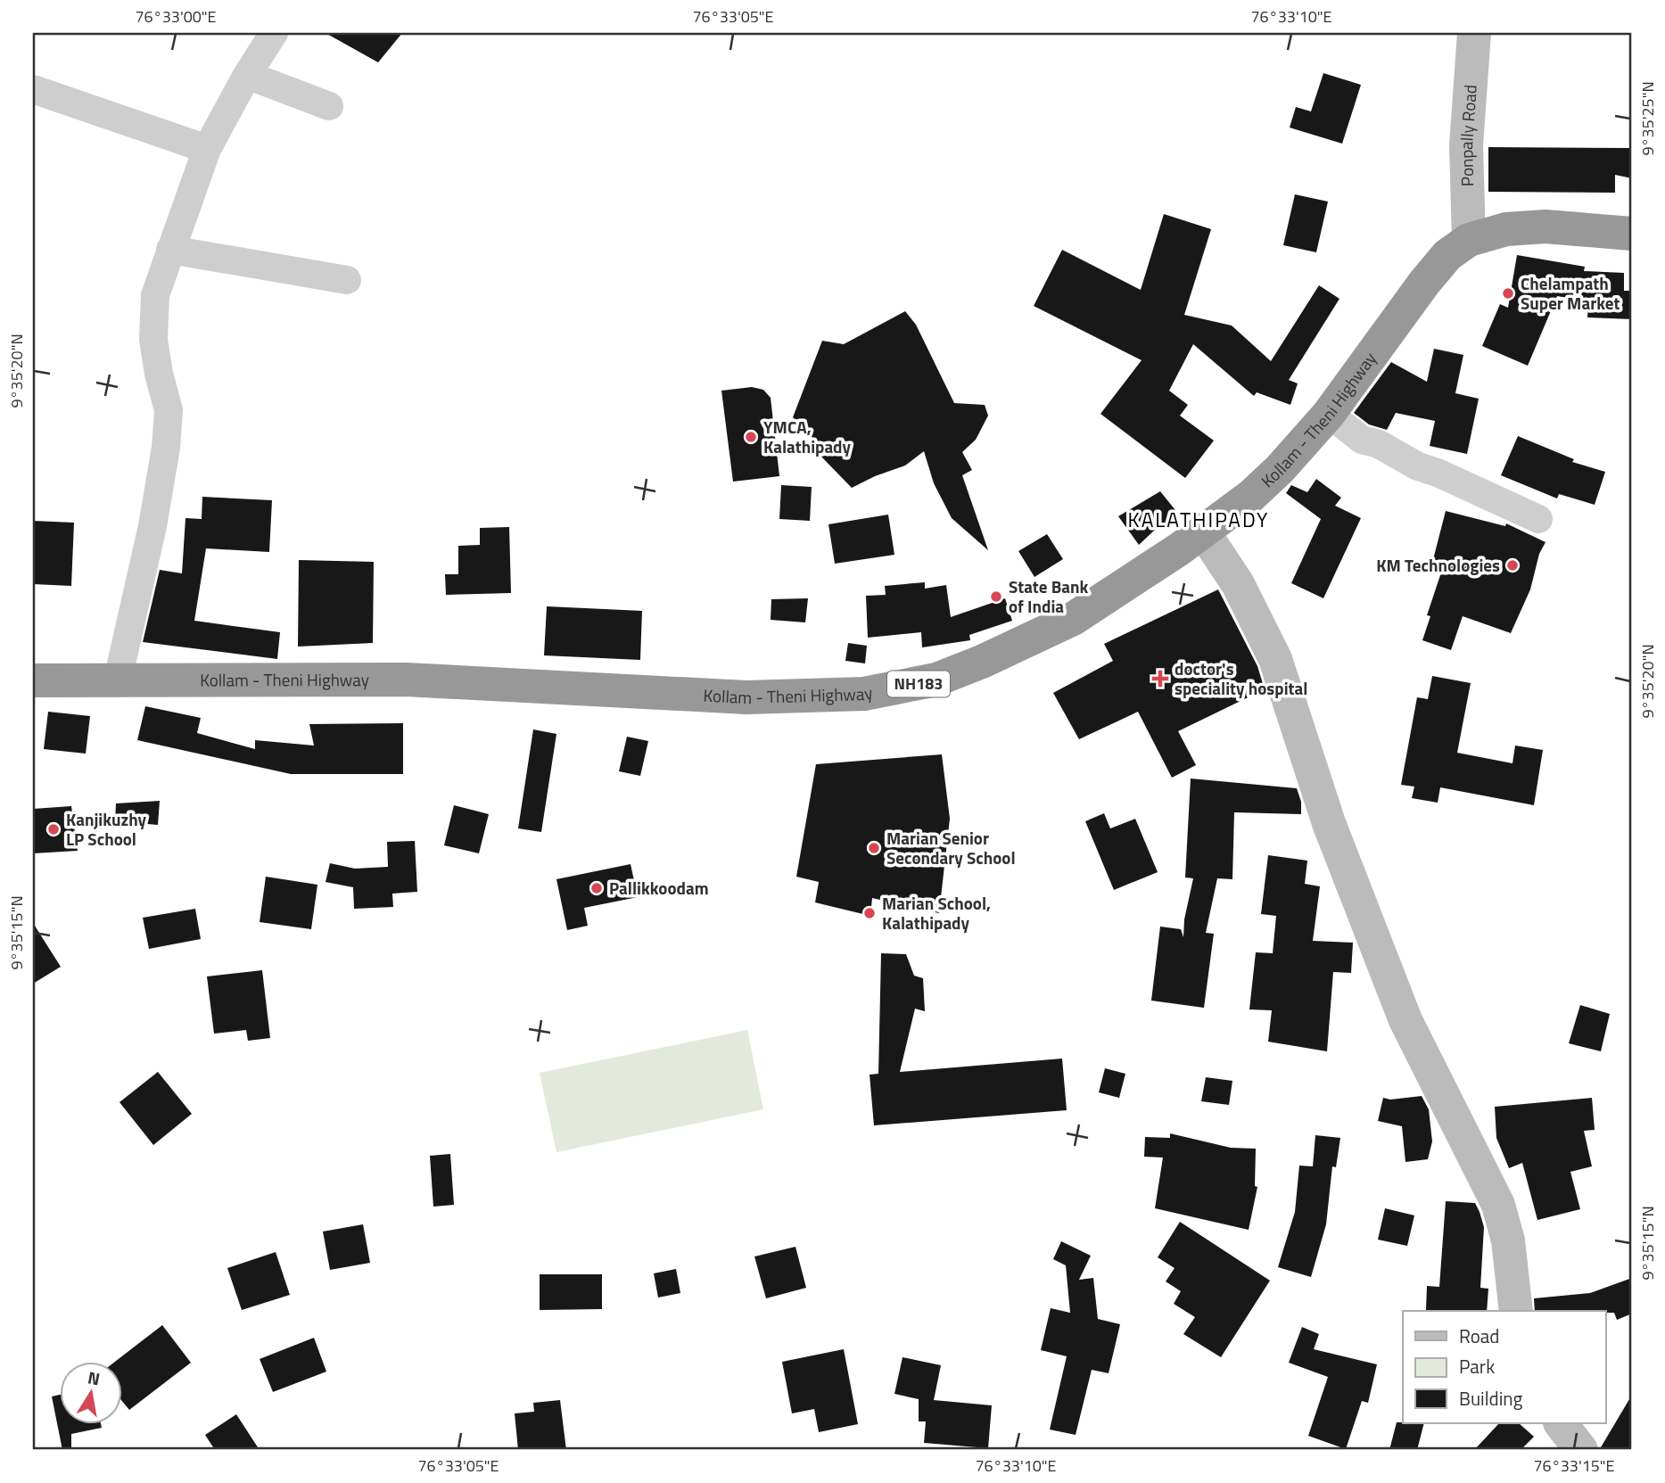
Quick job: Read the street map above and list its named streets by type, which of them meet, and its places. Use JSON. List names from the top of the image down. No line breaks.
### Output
{"streets":{"highway":["Kollam - Theni Highway","NH183"],"main road":["Ponpally Road"]},"crossings":[["Ponpally Road","Kollam - Theni Highway"]],"districts":["KALATHIPADY"],"places":{"other":["Chelampath Super Market","YMCA, Kalathipady","KM Technologies","State Bank of India","Kanjikuzhy LP School","Marian Senior Secondary School","Pallikkoodam","Marian School, Kalathipady"],"health":["doctor's speciality hospital"]},"legend":["Road","Park","Building"],"north":"top","coordinates":["76°33'00\"E","76°33'05\"E","76°33'10\"E","9°35'25\"N","9°35'20\"N","9°35'15\"N","76°33'15\"E"]}
